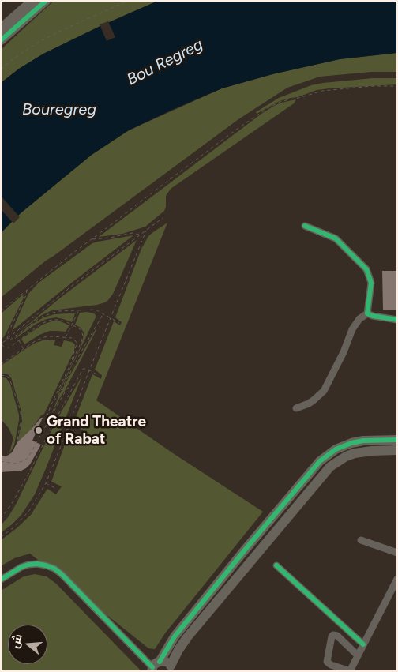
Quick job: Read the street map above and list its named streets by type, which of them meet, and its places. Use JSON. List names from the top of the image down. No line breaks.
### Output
{"water":["Bou Regreg","Bouregreg"],"places":["Grand Theatre of Rabat"],"north":"left"}
